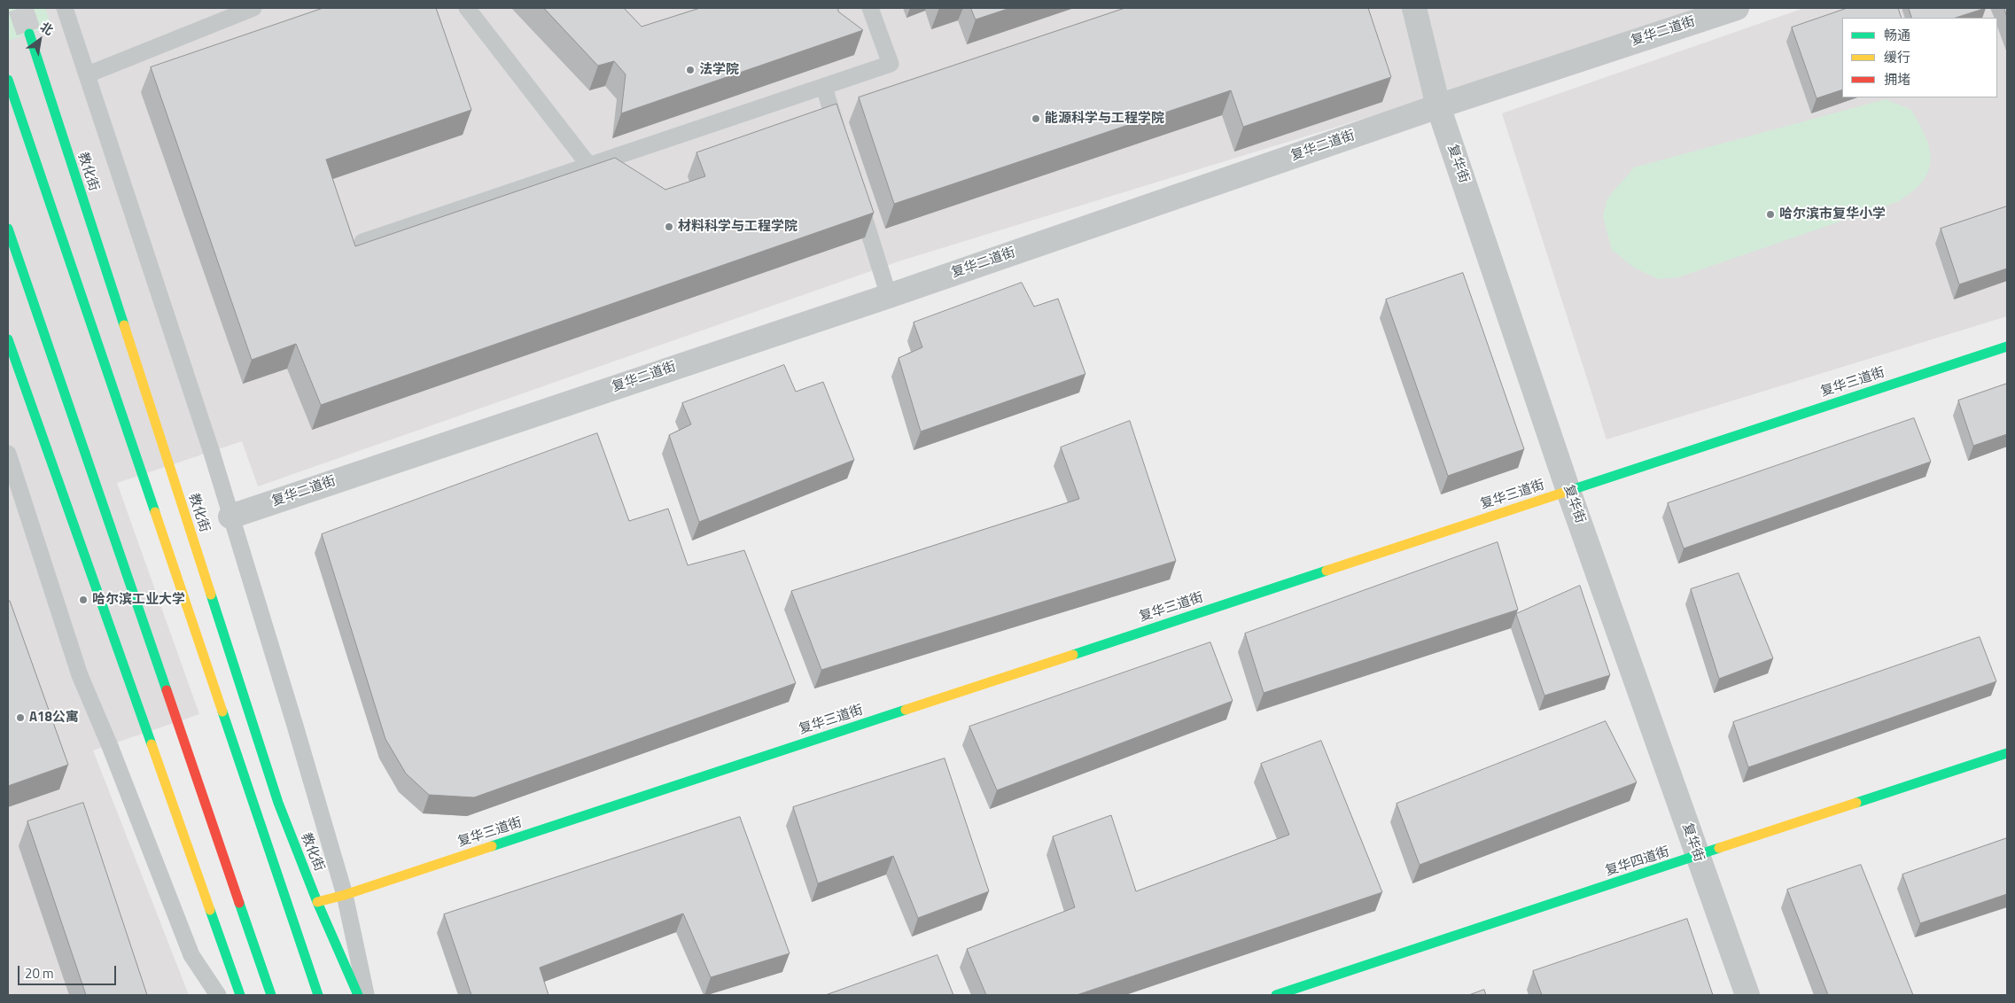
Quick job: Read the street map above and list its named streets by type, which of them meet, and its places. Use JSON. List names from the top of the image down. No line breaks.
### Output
{"streets":{"main road":["教化街","复华三道街","复华四道街"],"street":["复华二道街","复华街"]},"crossings":[["复华二道街","复华街"],["复华街","复华三道街"],["复华街","复华四道街"],["教化街","复华三道街"]],"places":["法学院","能源科学与工程学院","哈尔滨市复华小学","材料科学与工程学院","哈尔滨工业大学","A18公寓"],"legend":["畅通","缓行","拥堵"],"scale_bar":"20 m","north":"top right"}
